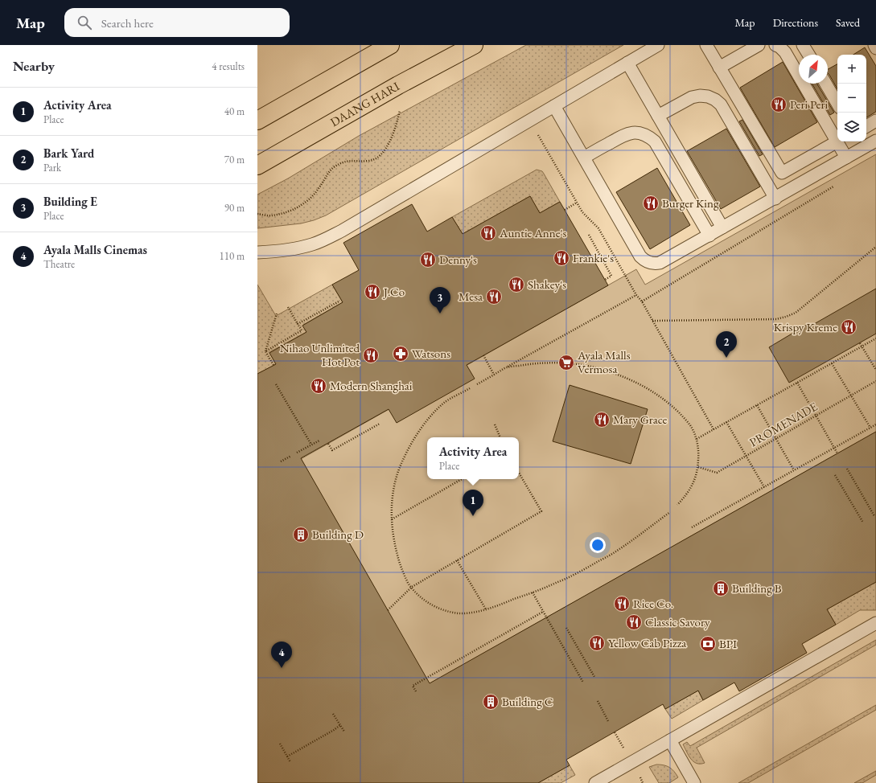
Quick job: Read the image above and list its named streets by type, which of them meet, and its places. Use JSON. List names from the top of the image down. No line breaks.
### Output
{"streets":{"main road":["DAANG HARI"],"path":["PROMENADE"]},"places":{"restaurant":["Peri Peri","Burger King","Auntie Anne's","Frankie's","Denny's","Shakey's","J.Co","Mesa","Krispy Kreme","Nihao Unlimited Hot Pot","Modern Shanghai","Mary Grace","Rice Co.","Classic Savory","Yellow Cab Pizza"],"pharmacy":["Watsons"],"supermarket":["Ayala Malls Vermosa"],"building":["Building D","Building B","Building C"],"bank":["BPI"]},"north":"top right","page":{"header":"Map","search":"Search here","nav":["Map","Directions","Saved"],"heading":["Nearby","4 results"],"map_buttons":["+","−"],"list":[{"mark":"1","name":"Activity Area","note":"Place","value":"40 m"},{"mark":"2","name":"Bark Yard","note":"Park","value":"70 m"},{"mark":"3","name":"Building E","note":"Place","value":"90 m"},{"mark":"4","name":"Ayala Malls Cinemas","note":"Theatre","value":"110 m"}],"pins":["3","2","1","4"],"popup":["Activity Area","Place"]}}
